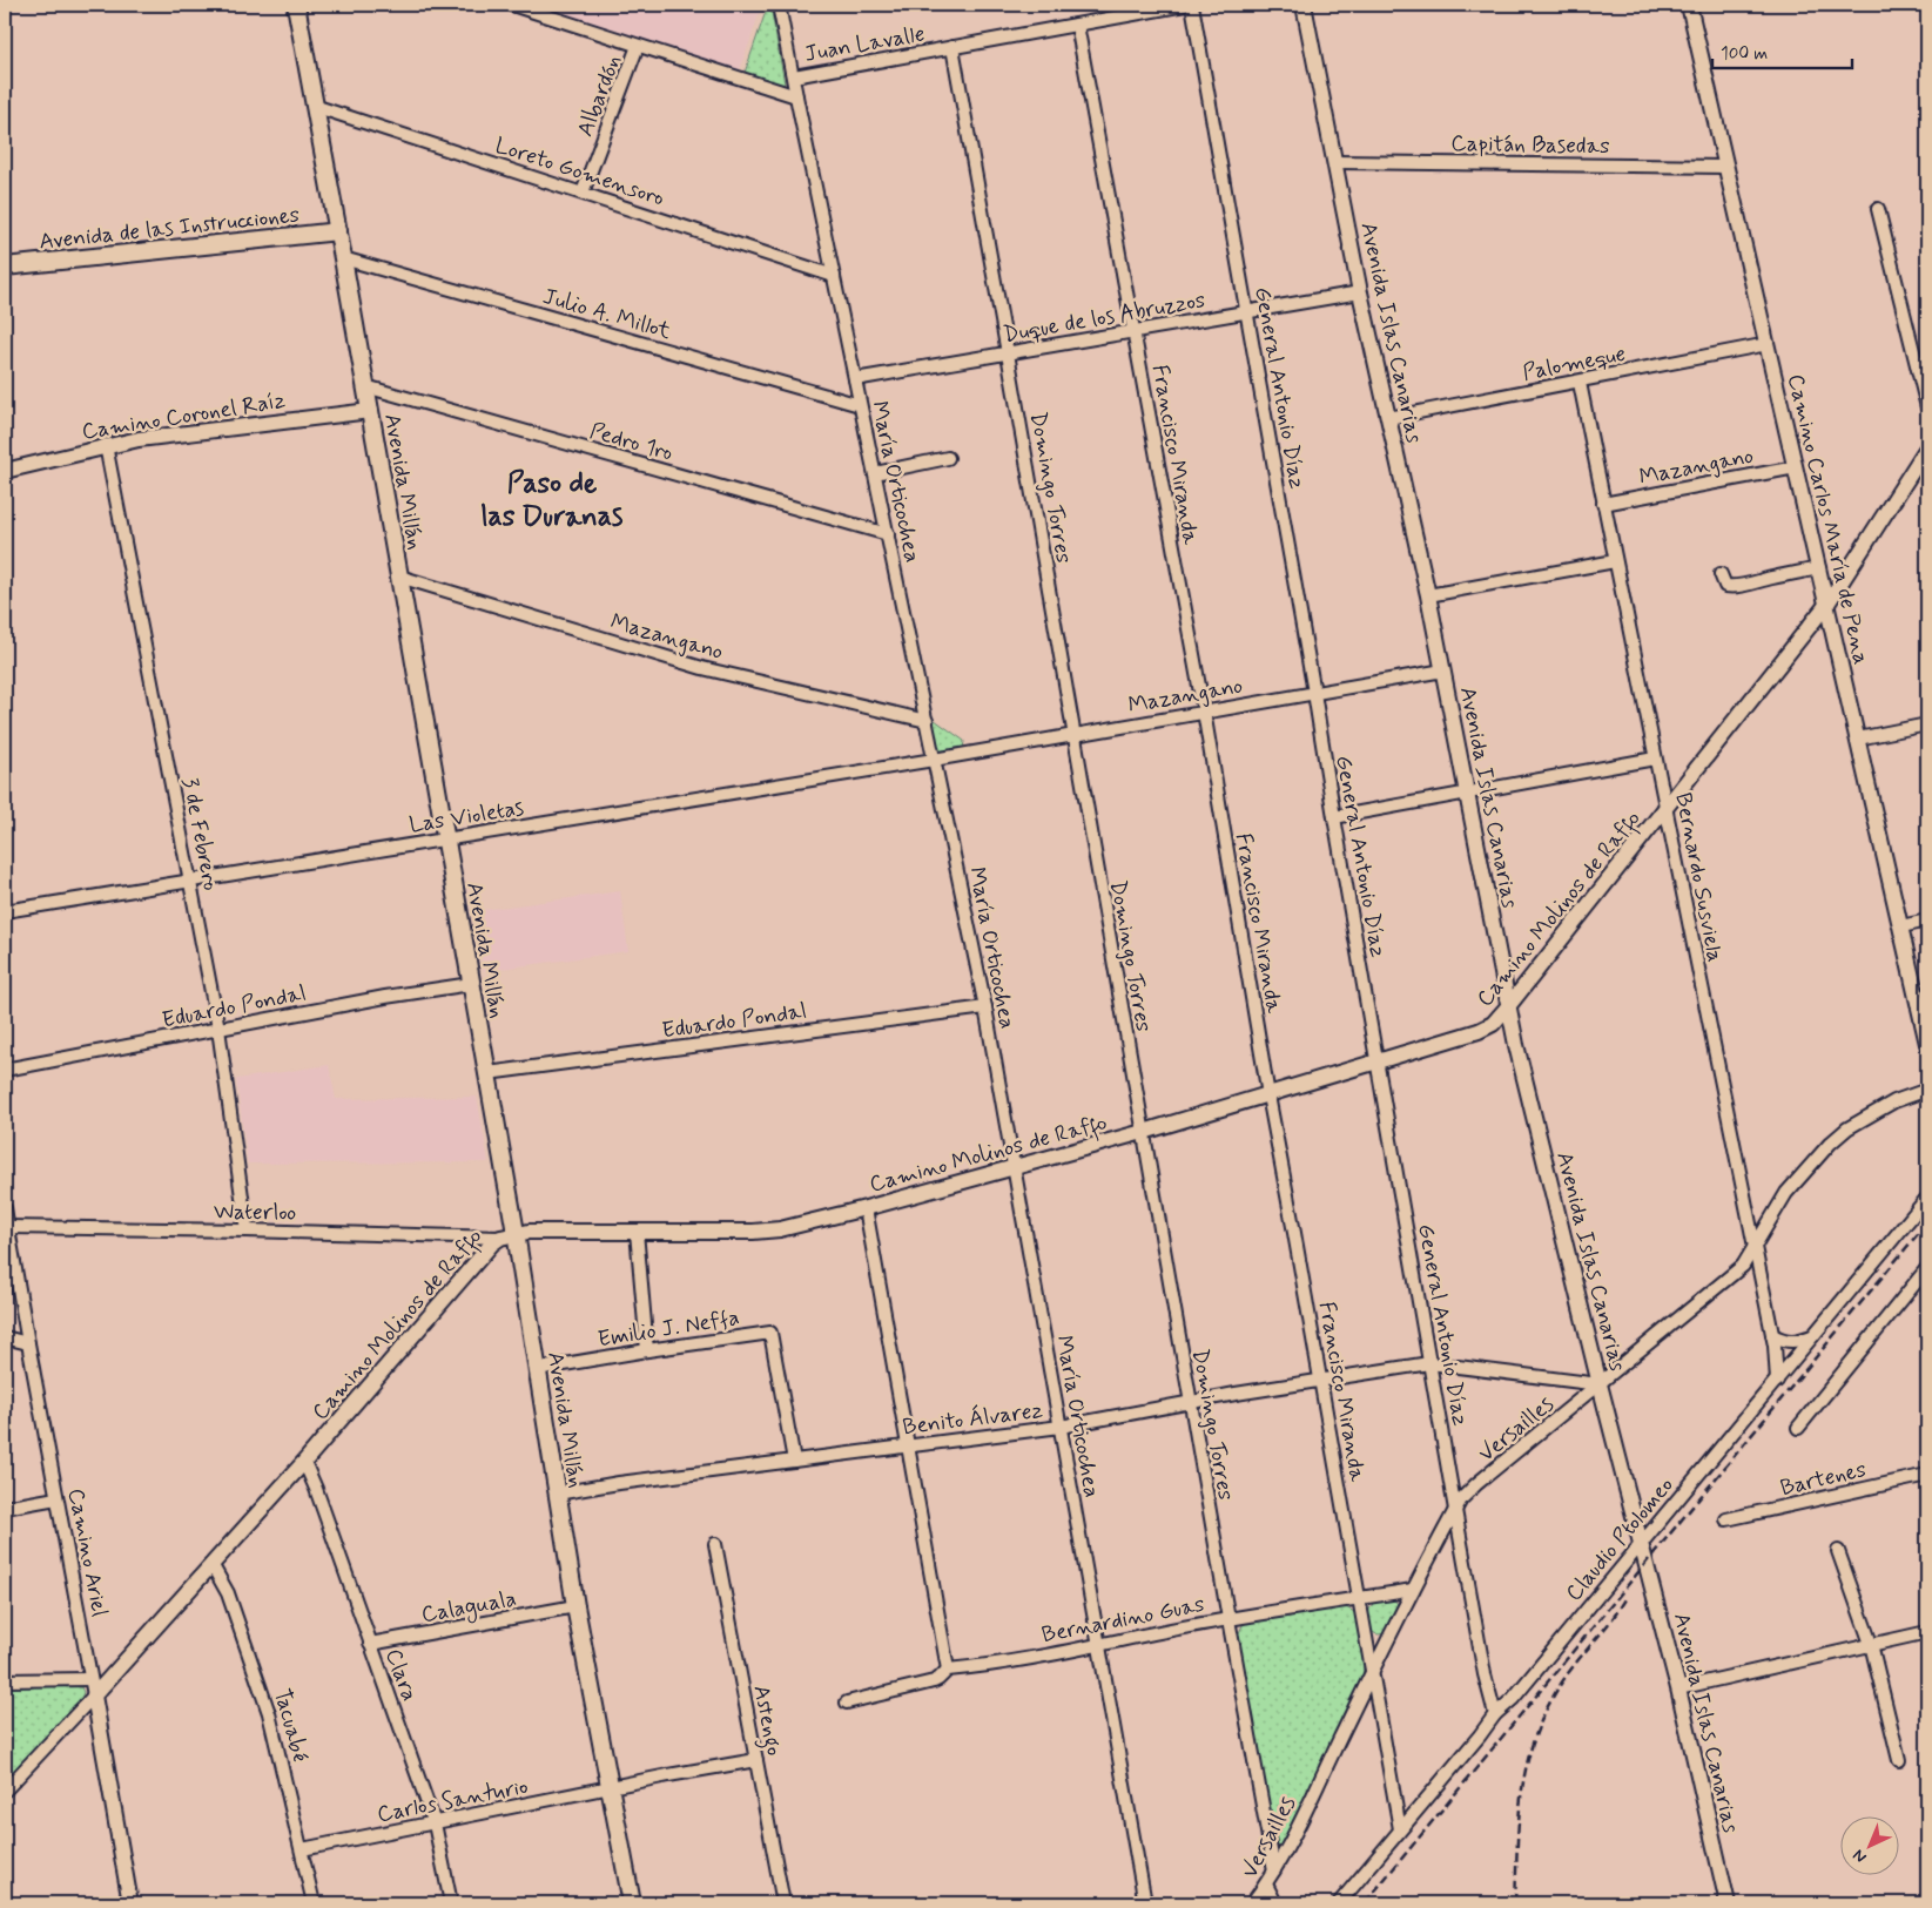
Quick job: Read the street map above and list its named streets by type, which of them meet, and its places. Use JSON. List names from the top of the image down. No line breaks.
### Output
{"streets":{"main road":["Avenida de las Instrucciones","Avenida Millán"],"street":["Juan Lavalle","Albardón","Capitán Basedas","Loreto Gomensoro","Julio A. Millot","Duque de los Abruzzos","Avenida Islas Canarias","Palomeque","General Antonio Díaz","Camino Coronel Raíz","Pedro 1ro","Francisco Miranda","Mazangano","María Orticochea","Domingo Torres","Camino Carlos María de Pena","Las Violetas","3 de Febrero","Bernardo Susviela","Camino Molinos de Raffo","Eduardo Pondal","Waterloo","Emilio J. Neffa","Benito Álvarez","Versailles","Bartenes","Claudio Ptolomeo","Camino Ariel","Calaguala","Bernardino Guas","Clara","Astengo","Tacuabé","Carlos Santurio"]},"crossings":[["Juan Lavalle","Francisco Miranda"],["Juan Lavalle","María Orticochea"],["Juan Lavalle","Domingo Torres"],["Albardón","Loreto Gomensoro"],["Capitán Basedas","Avenida Islas Canarias"],["Capitán Basedas","Camino Carlos María de Pena"],["Loreto Gomensoro","Avenida Millán"],["Loreto Gomensoro","María Orticochea"],["Avenida de las Instrucciones","Avenida Millán"],["Julio A. Millot","Avenida Millán"],["Julio A. Millot","María Orticochea"],["Duque de los Abruzzos","Avenida Islas Canarias"],["Duque de los Abruzzos","General Antonio Díaz"],["Duque de los Abruzzos","Francisco Miranda"],["Duque de los Abruzzos","María Orticochea"],["Duque de los Abruzzos","Domingo Torres"],["Avenida Islas Canarias","Palomeque"],["Avenida Islas Canarias","Mazangano"],["Avenida Islas Canarias","Camino Molinos de Raffo"],["Avenida Islas Canarias","Benito Álvarez"],["Avenida Islas Canarias","Versailles"],["Avenida Islas Canarias","Claudio Ptolomeo"],["Palomeque","Camino Carlos María de Pena"],["Palomeque","Bernardo Susviela"],["General Antonio Díaz","Mazangano"],["General Antonio Díaz","Camino Molinos de Raffo"],["General Antonio Díaz","Benito Álvarez"],["General Antonio Díaz","Versailles"],["General Antonio Díaz","Claudio Ptolomeo"],["Camino Coronel Raíz","Avenida Millán"],["Camino Coronel Raíz","3 de Febrero"],["Pedro 1ro","Avenida Millán"],["Pedro 1ro","María Orticochea"],["Francisco Miranda","Mazangano"],["Francisco Miranda","Camino Molinos de Raffo"],["Francisco Miranda","Benito Álvarez"],["Francisco Miranda","Versailles"],["Francisco Miranda","Claudio Ptolomeo"],["Francisco Miranda","Bernardino Guas"],["Mazangano","Avenida Millán"],["Mazangano","María Orticochea"],["Mazangano","Domingo Torres"],["Mazangano","Camino Carlos María de Pena"],["Mazangano","Las Violetas"],["Mazangano","Bernardo Susviela"],["Avenida Millán","Las Violetas"],["Avenida Millán","Camino Molinos de Raffo"],["Avenida Millán","Eduardo Pondal"],["Avenida Millán","Waterloo"],["Avenida Millán","Emilio J. Neffa"],["Avenida Millán","Benito Álvarez"],["Avenida Millán","Calaguala"],["Avenida Millán","Carlos Santurio"],["María Orticochea","Las Violetas"],["María Orticochea","Camino Molinos de Raffo"],["María Orticochea","Eduardo Pondal"],["María Orticochea","Benito Álvarez"],["María Orticochea","Bernardino Guas"],["Domingo Torres","Camino Molinos de Raffo"],["Domingo Torres","Benito Álvarez"],["Domingo Torres","Versailles"],["Domingo Torres","Bernardino Guas"],["Camino Carlos María de Pena","Camino Molinos de Raffo"],["Las Violetas","3 de Febrero"],["3 de Febrero","Eduardo Pondal"],["3 de Febrero","Waterloo"],["Bernardo Susviela","Camino Molinos de Raffo"],["Bernardo Susviela","Versailles"],["Bernardo Susviela","Claudio Ptolomeo"],["Camino Molinos de Raffo","Waterloo"],["Camino Molinos de Raffo","Camino Ariel"],["Camino Molinos de Raffo","Clara"],["Camino Molinos de Raffo","Tacuabé"],["Waterloo","Camino Ariel"],["Emilio J. Neffa","Benito Álvarez"],["Benito Álvarez","Versailles"],["Versailles","Bernardino Guas"],["Calaguala","Clara"],["Clara","Carlos Santurio"],["Tacuabé","Carlos Santurio"]],"districts":["Paso de las Duranas"],"scale_bar":"100 m","north":"bottom left"}
